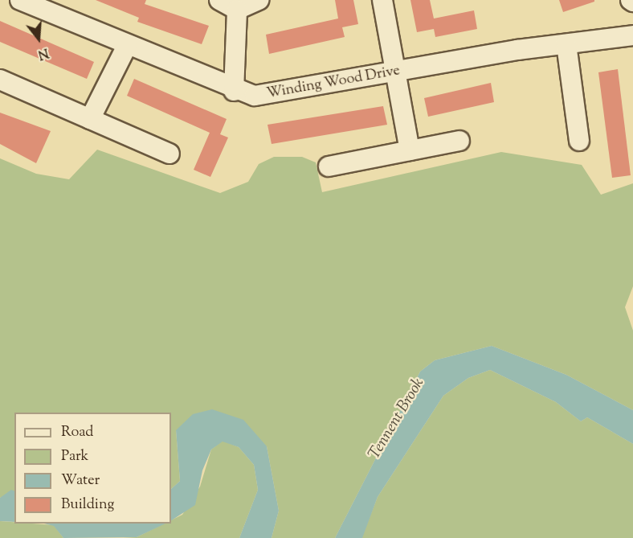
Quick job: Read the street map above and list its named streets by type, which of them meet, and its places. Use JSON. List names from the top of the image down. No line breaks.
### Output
{"streets":{"street":["Winding Wood Drive"]},"water":["Tennent Brook"],"legend":["Road","Park","Water","Building"],"north":"bottom"}
